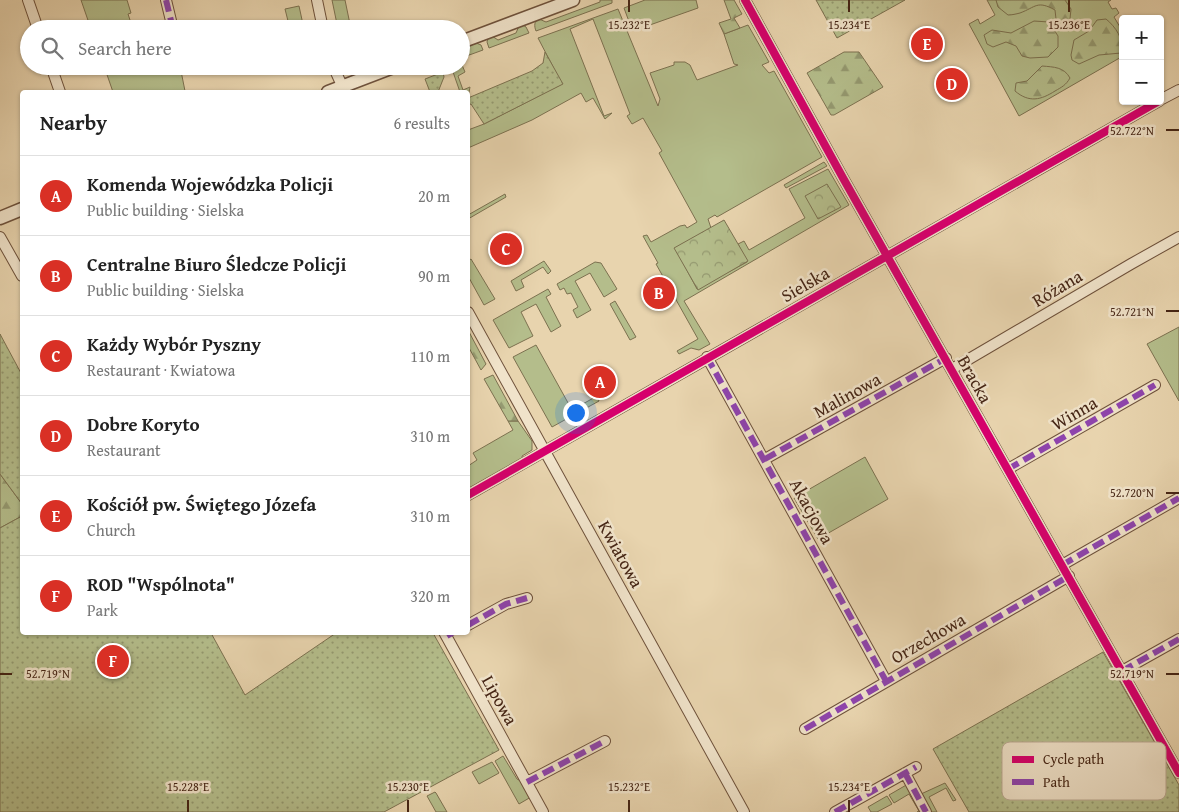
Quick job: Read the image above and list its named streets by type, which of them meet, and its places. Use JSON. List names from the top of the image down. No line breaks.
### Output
{"streets":{"street":["Sielska","Różana","Bracka","Malinowa","Winna","Akacjowa","Kwiatowa","Orzechowa","Lipowa"]},"crossings":[["Sielska","Bracka"],["Sielska","Akacjowa"],["Sielska","Kwiatowa"],["Różana","Bracka"],["Bracka","Malinowa"],["Bracka","Winna"],["Bracka","Orzechowa"],["Malinowa","Akacjowa"],["Akacjowa","Orzechowa"]],"legend":["Cycle path","Path"],"page":{"map_buttons":["+","−"],"search":"Search here","pins":["E","D","C","B","A","F"],"heading":["Nearby","6 results"],"list":[{"mark":"A","name":"Komenda Wojewódzka Policji","note":"Public building · Sielska","value":"20 m"},{"mark":"B","name":"Centralne Biuro Śledcze Policji","note":"Public building · Sielska","value":"90 m"},{"mark":"C","name":"Każdy Wybór Pyszny","note":"Restaurant · Kwiatowa","value":"110 m"},{"mark":"D","name":"Dobre Koryto","note":"Restaurant","value":"310 m"},{"mark":"E","name":"Kościół pw. Świętego Józefa","note":"Church","value":"310 m"},{"mark":"F","name":"ROD \"Wspólnota\"","note":"Park","value":"320 m"}]},"coordinates":["15.232°E","15.234°E","15.236°E","52.722°N","52.721°N","52.720°N","52.719°N","15.228°E","15.230°E"]}
